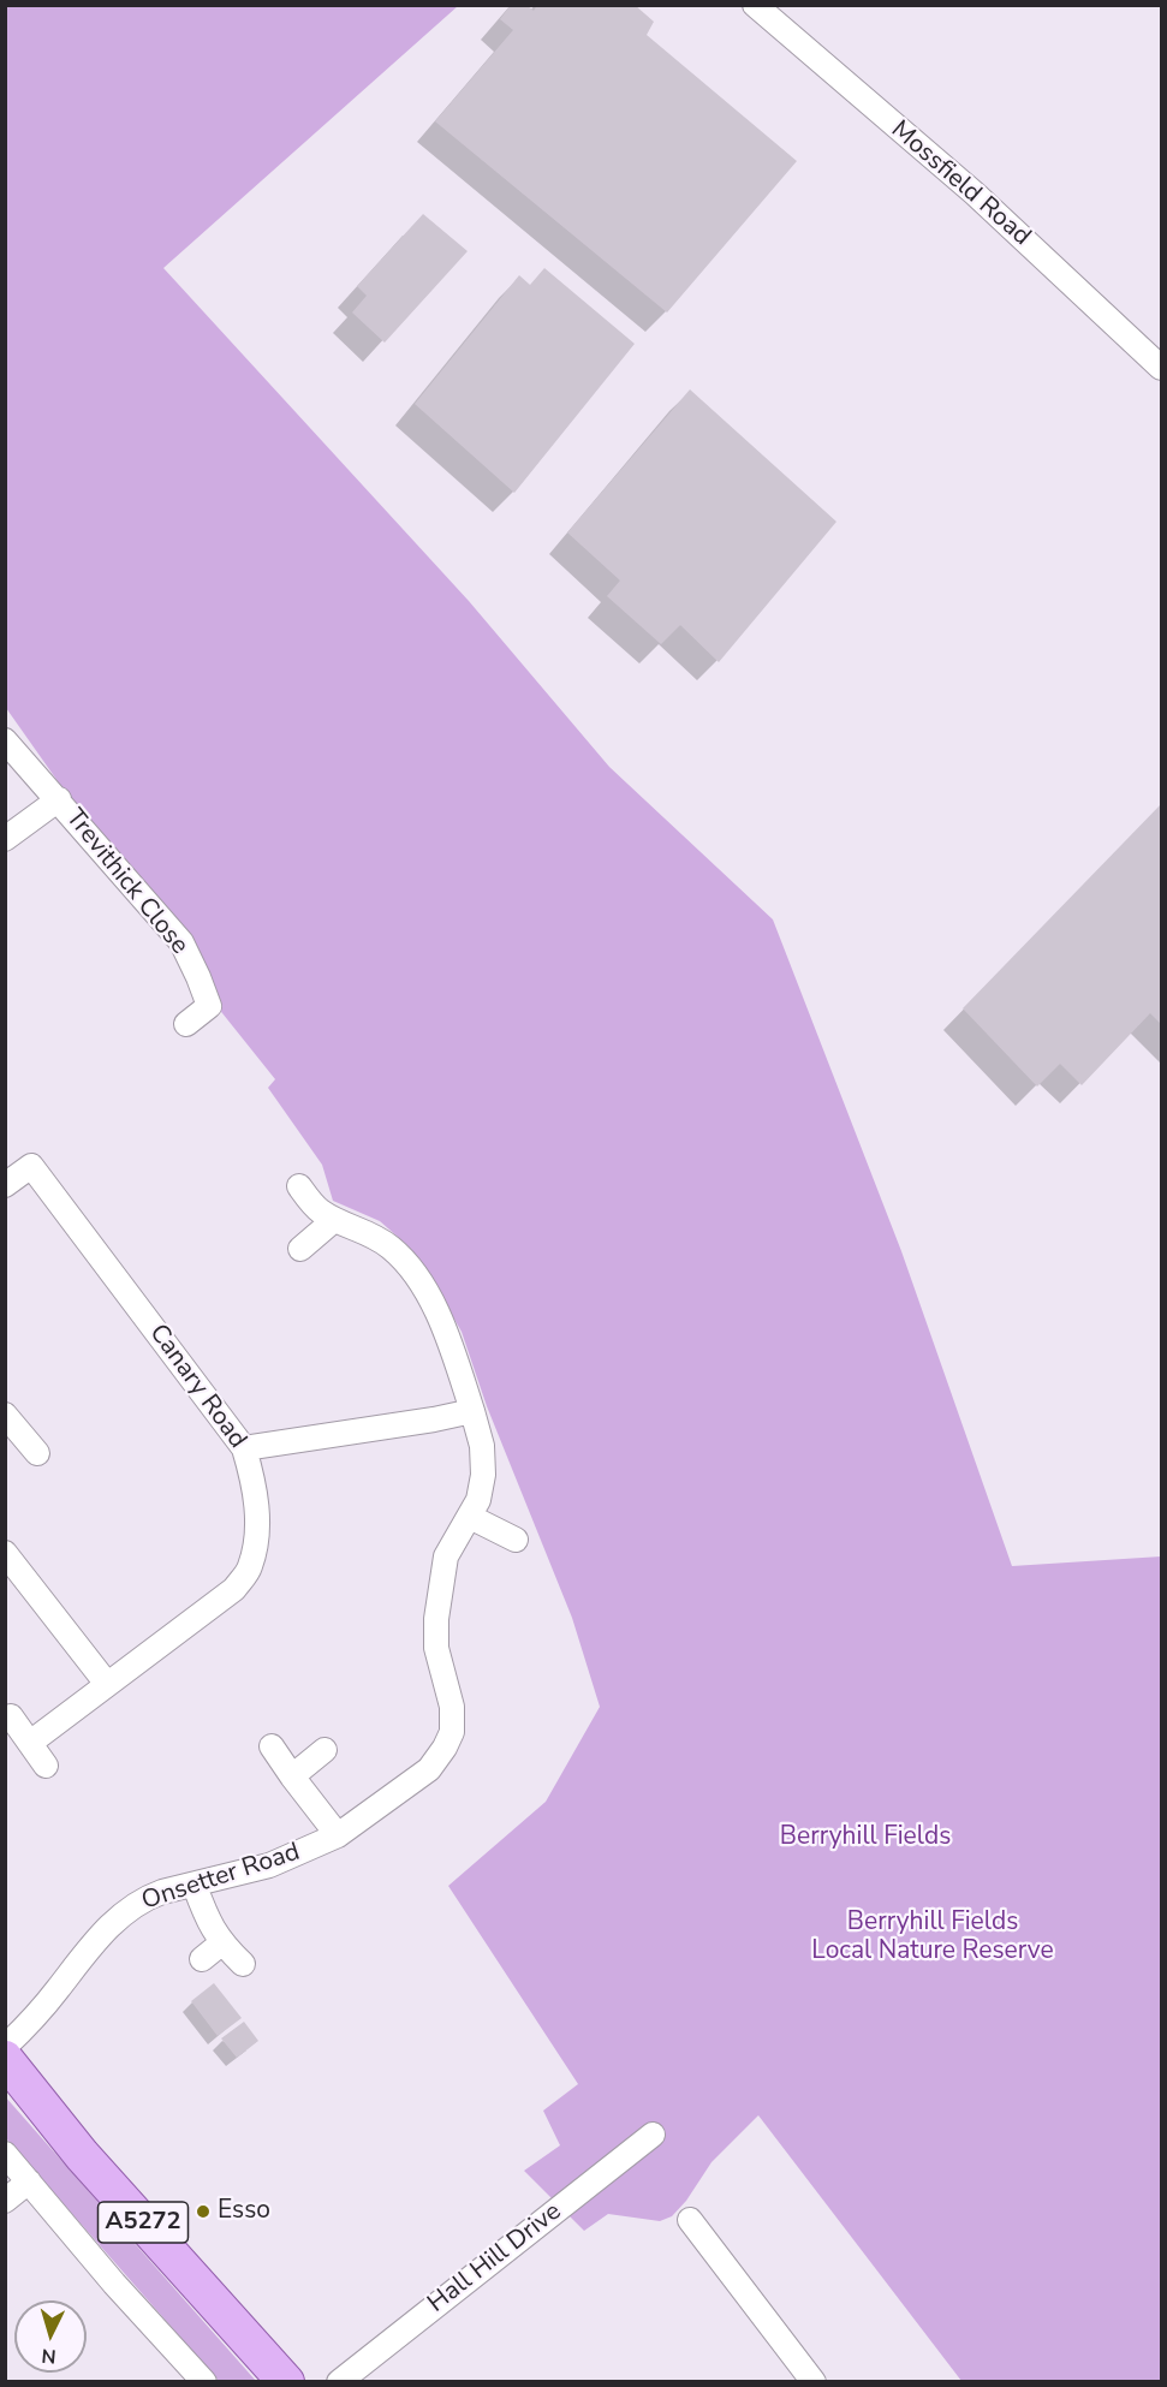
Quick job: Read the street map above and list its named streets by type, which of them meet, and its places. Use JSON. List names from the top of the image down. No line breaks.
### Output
{"streets":{"main road":["A5272"],"street":["Mossfield Road","Trevithick Close","Canary Road","Onsetter Road","Hall Hill Drive"]},"parks":["Berryhill Fields","Berryhill Fields Local Nature Reserve"],"places":["Esso"],"north":"bottom"}
